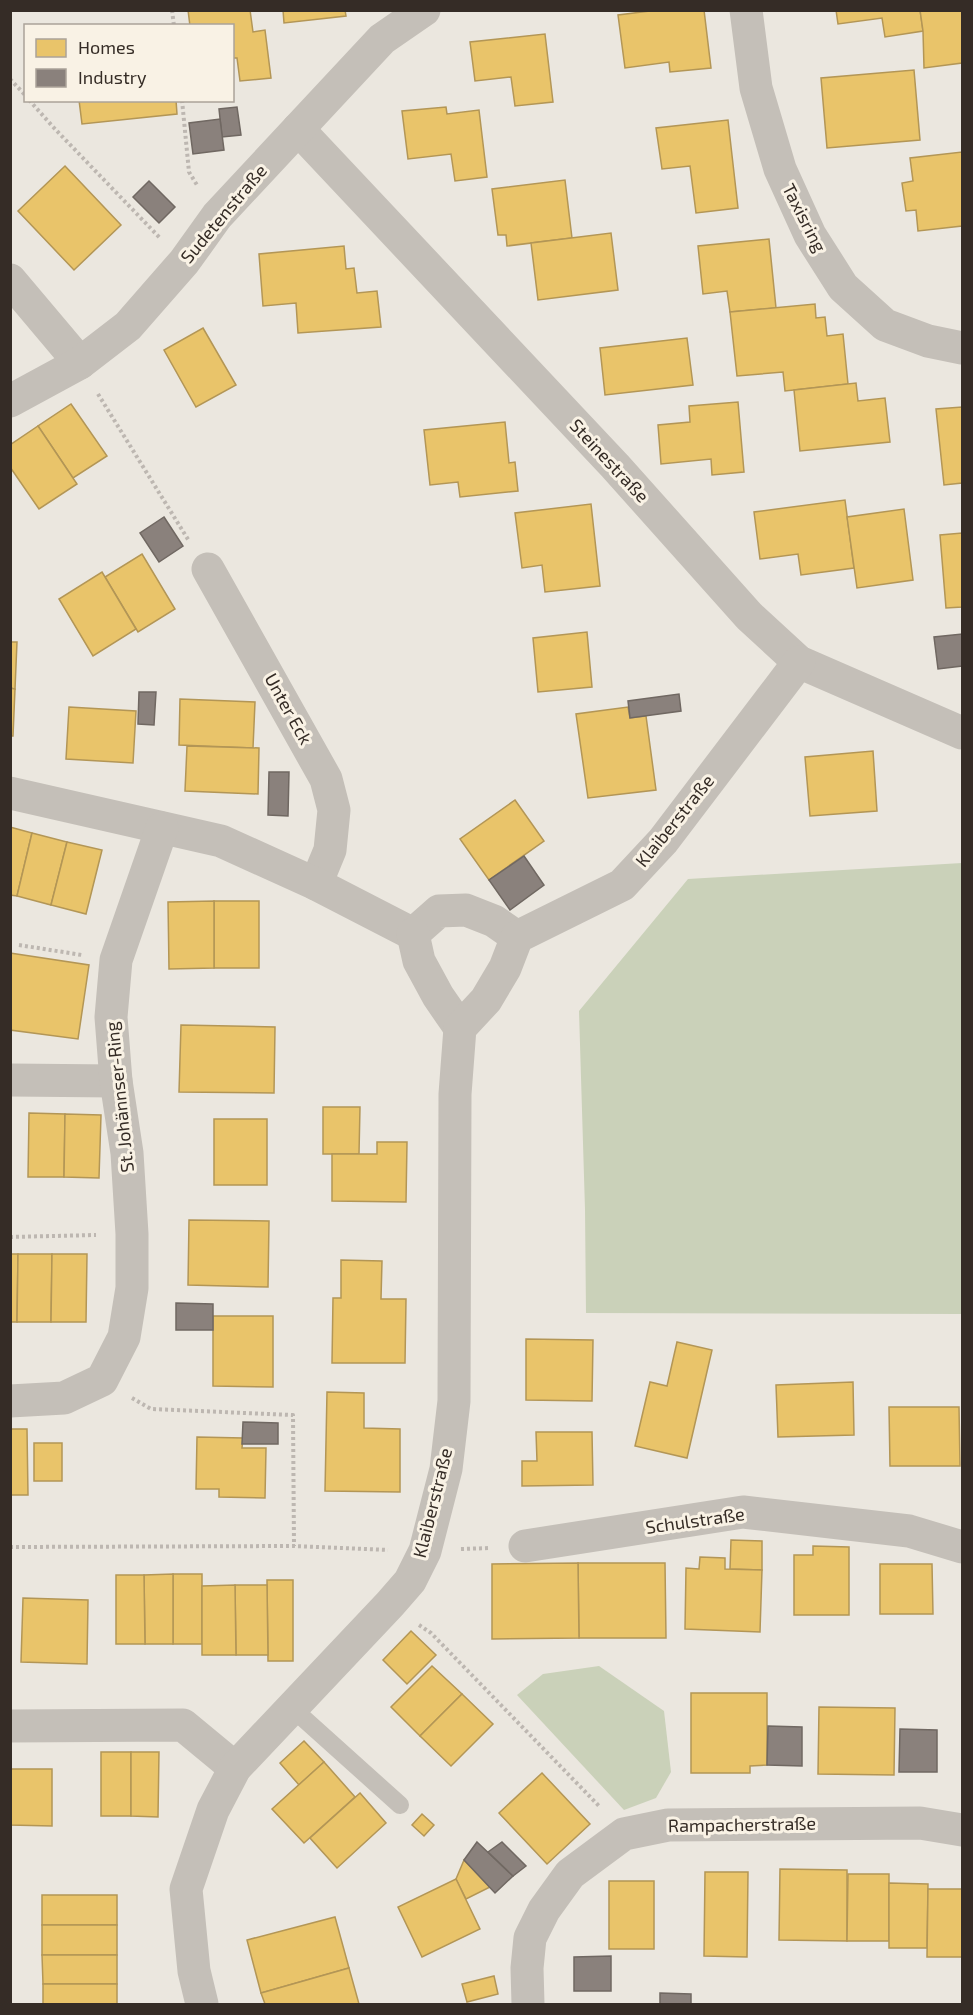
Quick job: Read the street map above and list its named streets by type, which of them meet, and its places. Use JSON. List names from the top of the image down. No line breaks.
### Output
{"streets":{"street":["Sudetenstraße","Taxisring","Steinestraße","Unter Eck","Klaiberstraße","St. Johännser-Ring","Schulstraße","Rampacherstraße"]},"crossings":[["Sudetenstraße","Steinestraße"],["Steinestraße","Klaiberstraße"]],"legend":["Homes","Industry"]}
